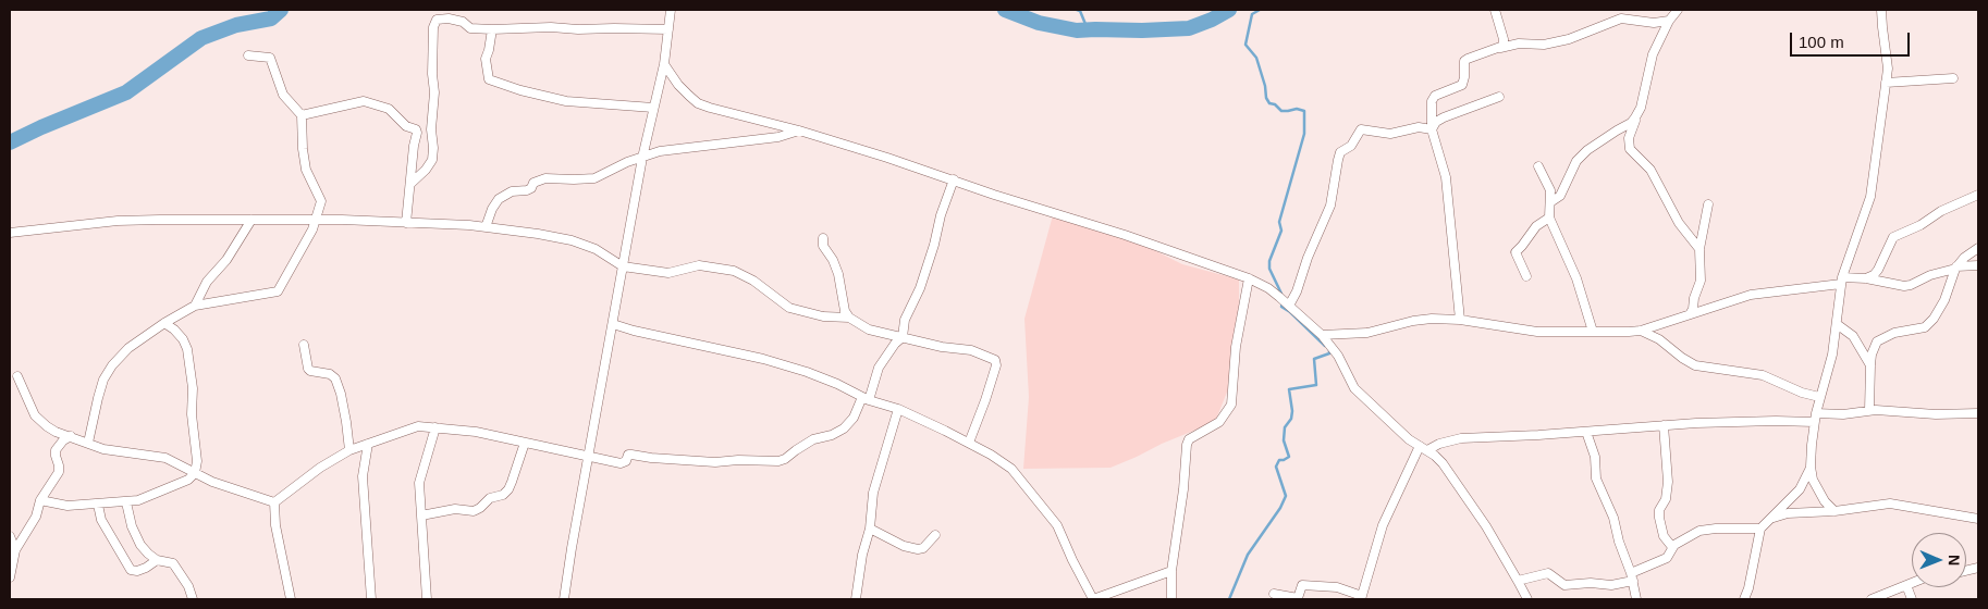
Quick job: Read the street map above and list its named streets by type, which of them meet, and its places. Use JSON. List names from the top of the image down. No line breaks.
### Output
{"scale_bar":"100 m","north":"right"}
